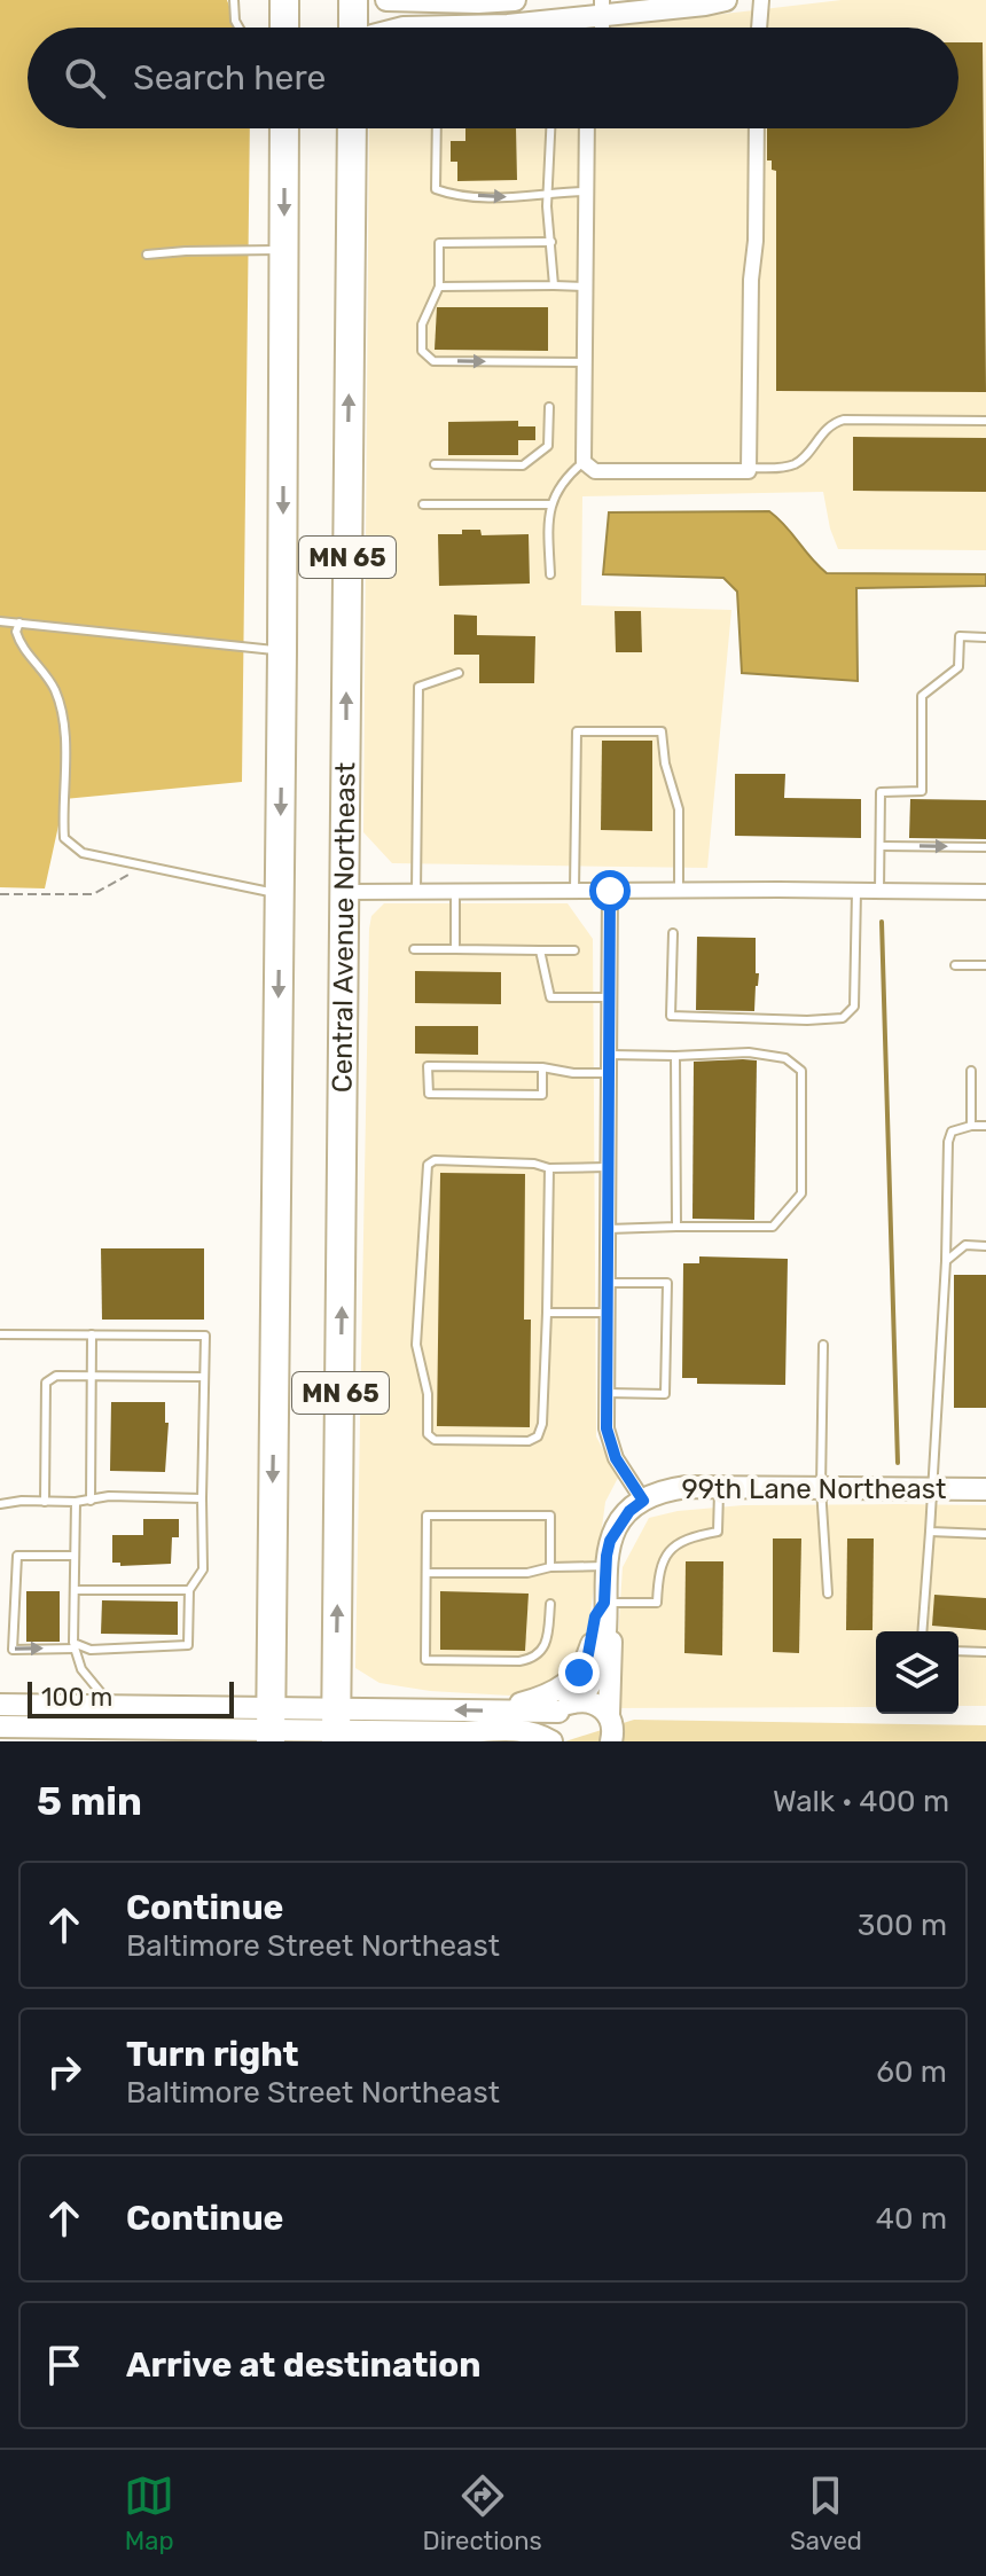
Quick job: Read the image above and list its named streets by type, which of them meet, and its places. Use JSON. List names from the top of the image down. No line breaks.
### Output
{"streets":{"highway":["MN 65","Central Avenue Northeast"],"street":["99th Lane Northeast"]},"scale_bar":"100 m","page":{"search":"Search here","scale":"100 m","heading":["5 min","Walk · 400 m"],"list":[["Continue","Baltimore Street Northeast","300 m"],["Turn right","Baltimore Street Northeast","60 m"],["Continue","40 m"],"Arrive at destination"],"nav":["Map","Directions","Saved"]}}
